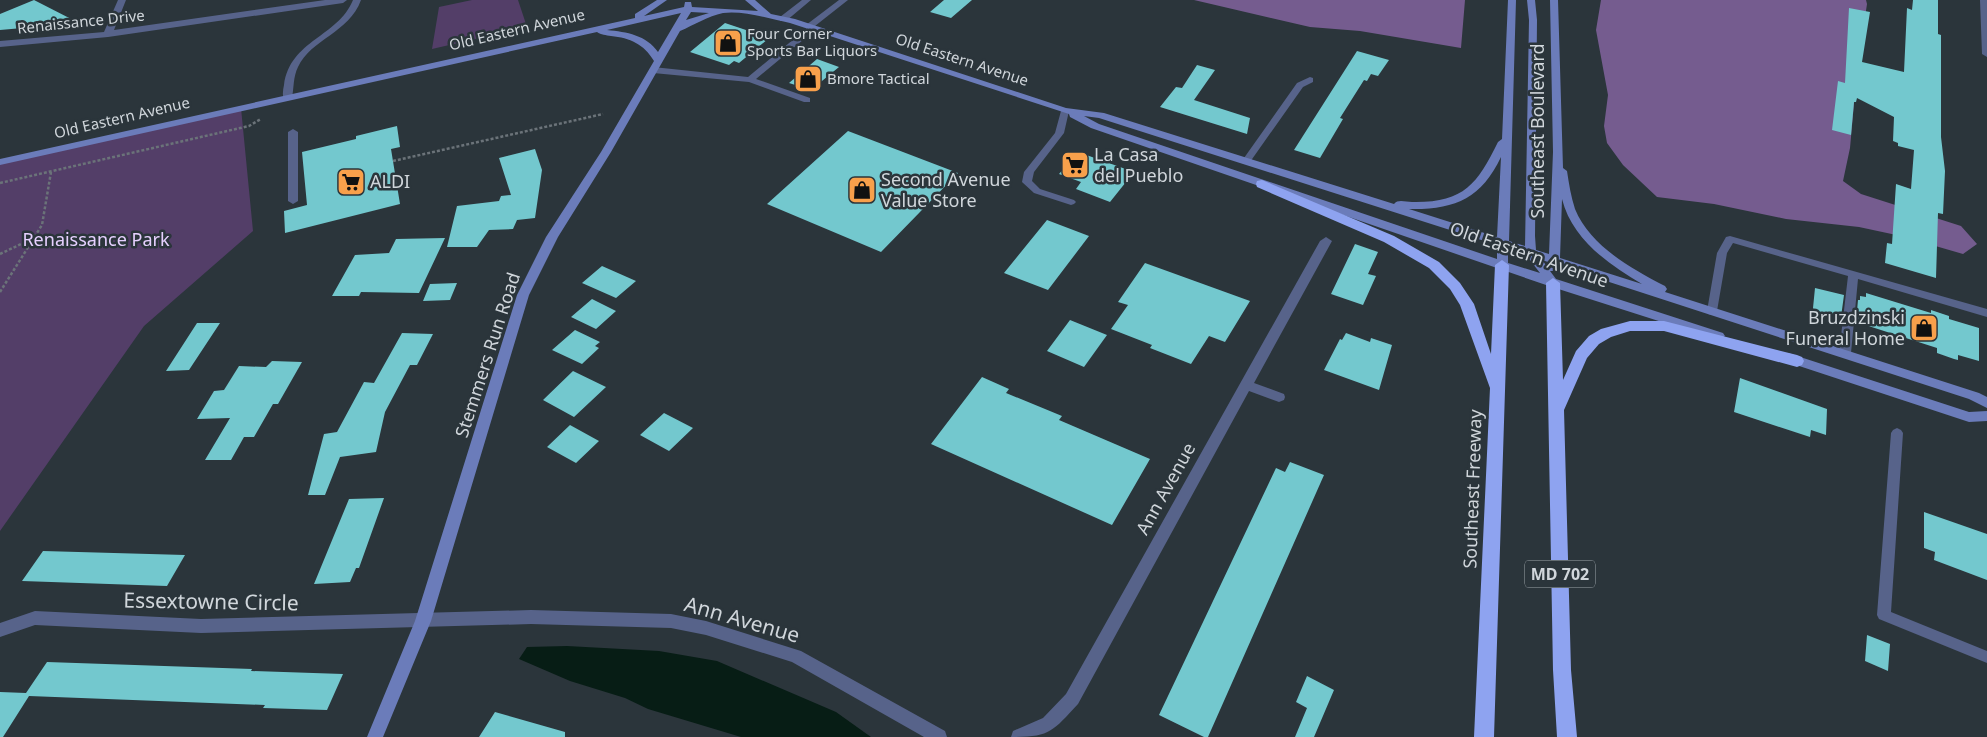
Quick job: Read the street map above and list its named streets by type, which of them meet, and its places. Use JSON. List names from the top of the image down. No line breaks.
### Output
{"streets":{"highway":["Southeast Freeway","MD 702"],"street":["Renaissance Drive","Old Eastern Avenue","Southeast Boulevard","Stemmers Run Road","Ann Avenue","Essextowne Circle"]},"crossings":[["Old Eastern Avenue","Southeast Boulevard"],["Old Eastern Avenue","Stemmers Run Road"],["Old Eastern Avenue","Southeast Freeway"],["Old Eastern Avenue","MD 702"],["Southeast Boulevard","Southeast Freeway"],["Southeast Boulevard","MD 702"],["Stemmers Run Road","Ann Avenue"],["Stemmers Run Road","Essextowne Circle"],["Ann Avenue","Essextowne Circle"]],"parks":["Renaissance Park"],"places":{"shop":["Four Corner Sports Bar Liquors","Bmore Tactical","Second Avenue Value Store","Bruzdzinski Funeral Home"],"supermarket":["La Casa del Pueblo","ALDI"]}}
